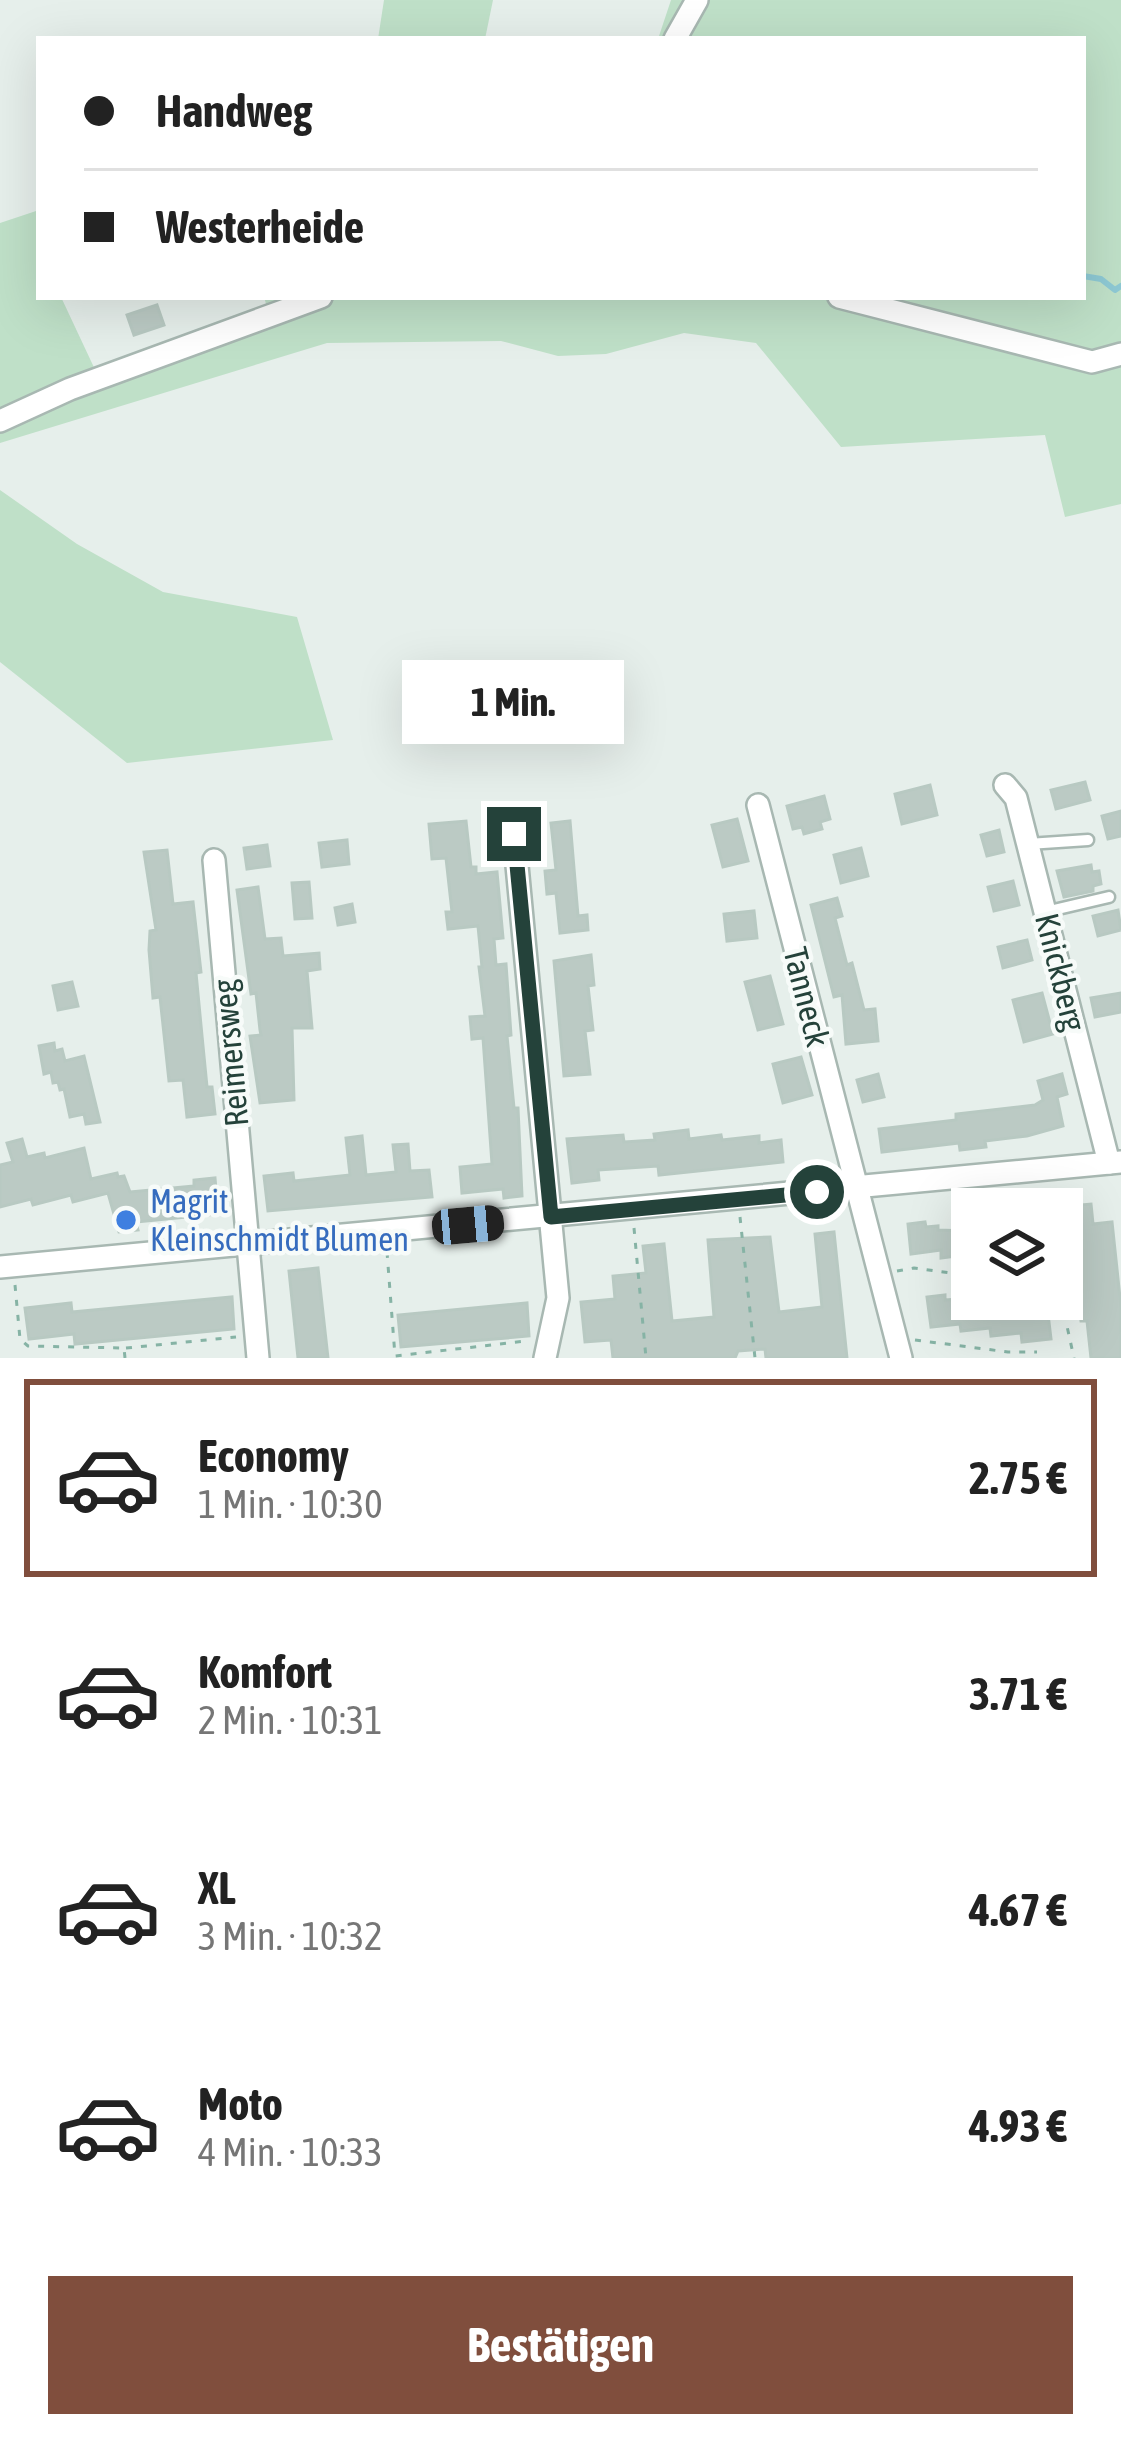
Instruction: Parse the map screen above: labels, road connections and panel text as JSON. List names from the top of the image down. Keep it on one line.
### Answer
{"streets":{"street":["Knickberg","Tanneck","Reimersweg"]},"places":["Magrit Kleinschmidt Blumen"],"page":{"banner":["Handweg","Westerheide"],"bubble":"1 Min.","list":[{"name":"Economy","note":"1 Min. · 10:30","value":"2.75 €"},{"name":"Komfort","note":"2 Min. · 10:31","value":"3.71 €"},{"name":"XL","note":"3 Min. · 10:32","value":"4.67 €"},{"name":"Moto","note":"4 Min. · 10:33","value":"4.93 €"}],"buttons":"Bestätigen"}}
